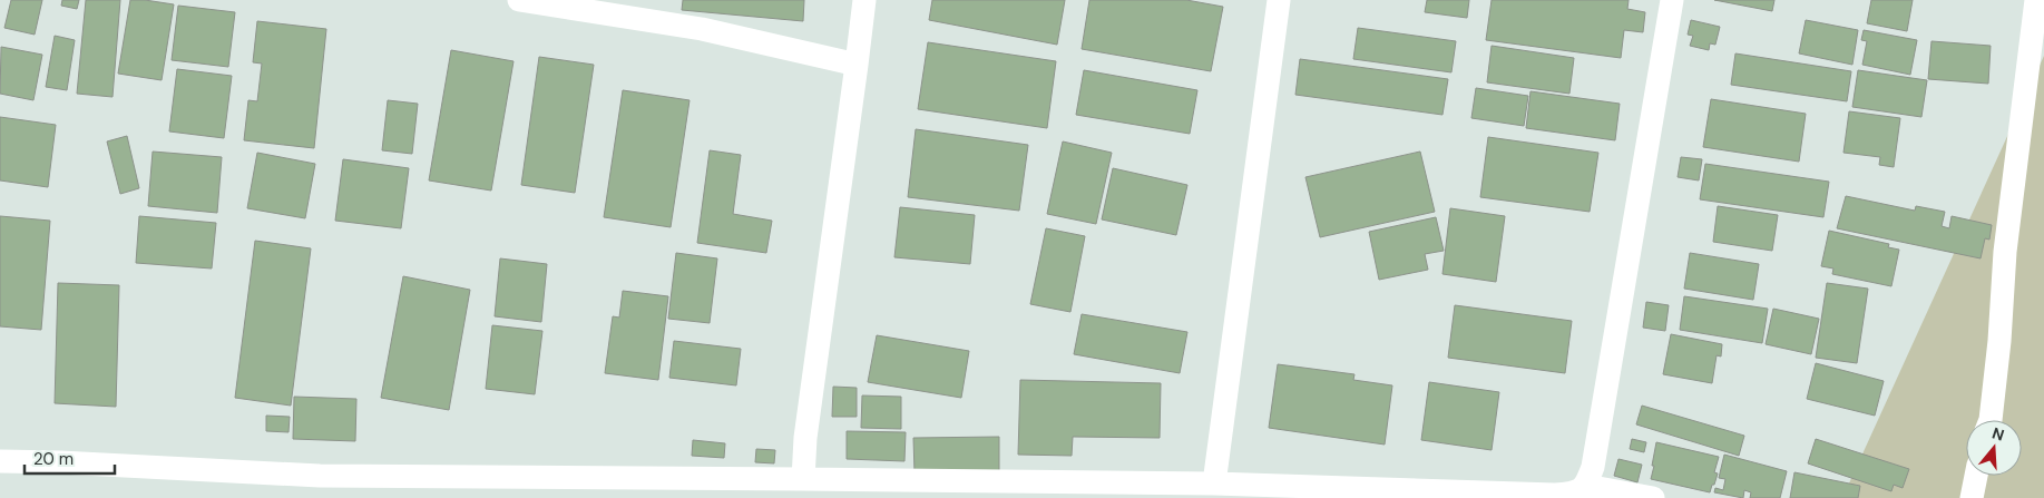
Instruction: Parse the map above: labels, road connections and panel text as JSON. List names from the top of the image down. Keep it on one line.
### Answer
{"scale_bar":"20 m","north":"top"}
